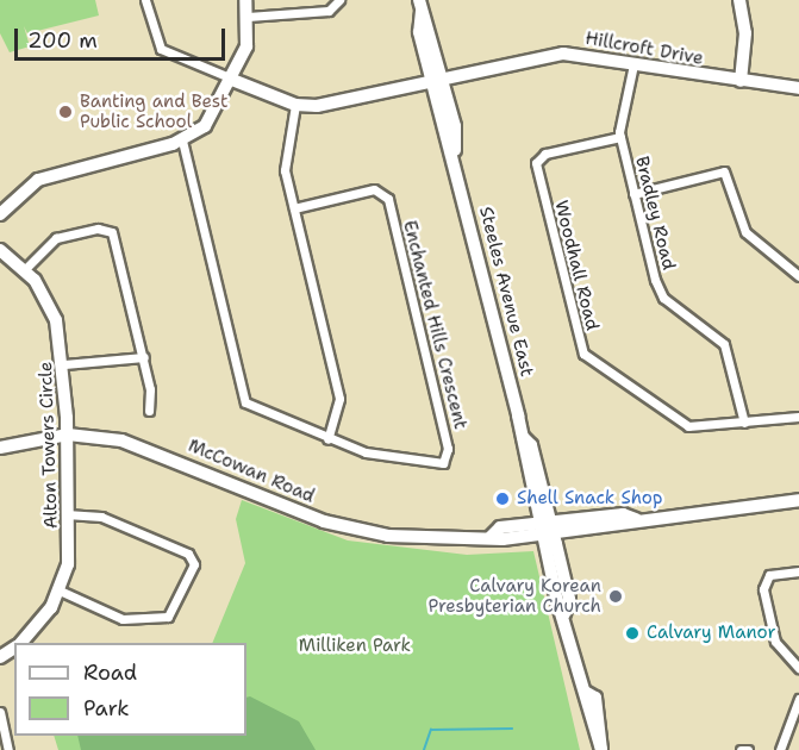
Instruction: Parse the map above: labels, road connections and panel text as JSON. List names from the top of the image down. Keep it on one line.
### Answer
{"streets":{"main road":["Hillcroft Drive","Steeles Avenue East","Alton Towers Circle","McCowan Road"],"street":["Bradley Road","Woodhall Road","Enchanted Hills Crescent"]},"crossings":[["Hillcroft Drive","Bradley Road"],["Hillcroft Drive","Steeles Avenue East"],["Bradley Road","Woodhall Road"],["Steeles Avenue East","McCowan Road"],["Alton Towers Circle","McCowan Road"]],"parks":["Milliken Park"],"places":["Banting and Best Public School","Shell Snack Shop","Calvary Korean Presbyterian Church","Calvary Manor"],"legend":["Road","Park"],"scale_bar":"200 m"}
